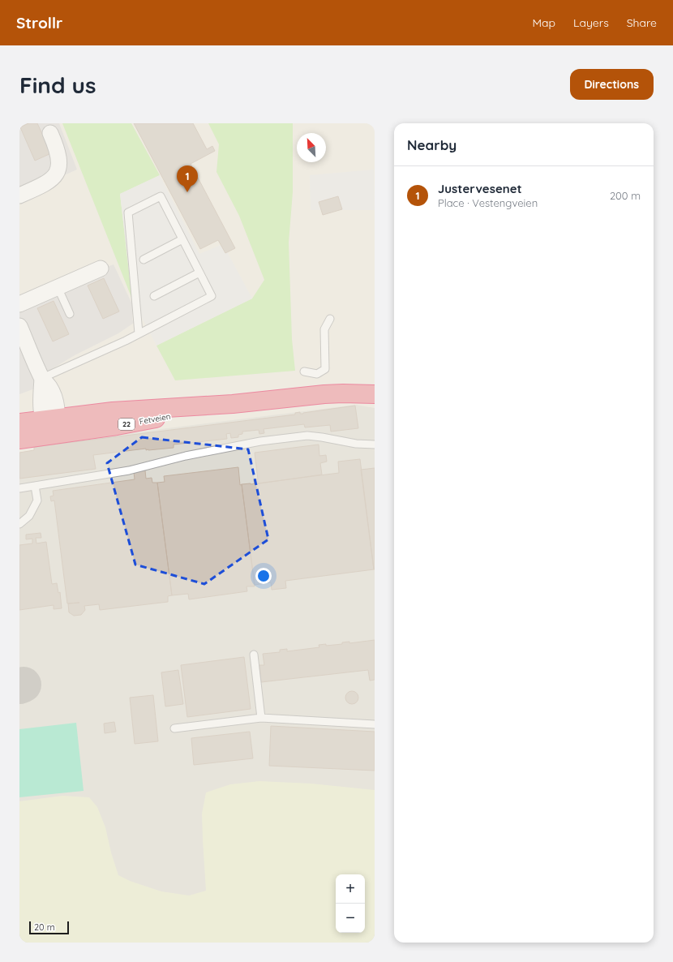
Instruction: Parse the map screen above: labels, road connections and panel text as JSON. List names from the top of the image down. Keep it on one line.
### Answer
{"streets":{"highway":["Fetveien","22"]},"scale_bar":"20 m","north":"top left","page":{"header":"Strollr","nav":["Map","Layers","Share"],"buttons":"Directions","title":"Find us","heading":"Nearby","pins":"1","list":[{"mark":"1","name":"Justervesenet","note":"Place · Vestengveien","value":"200 m"}],"map_buttons":["+","−"],"scale":"20 m"}}
